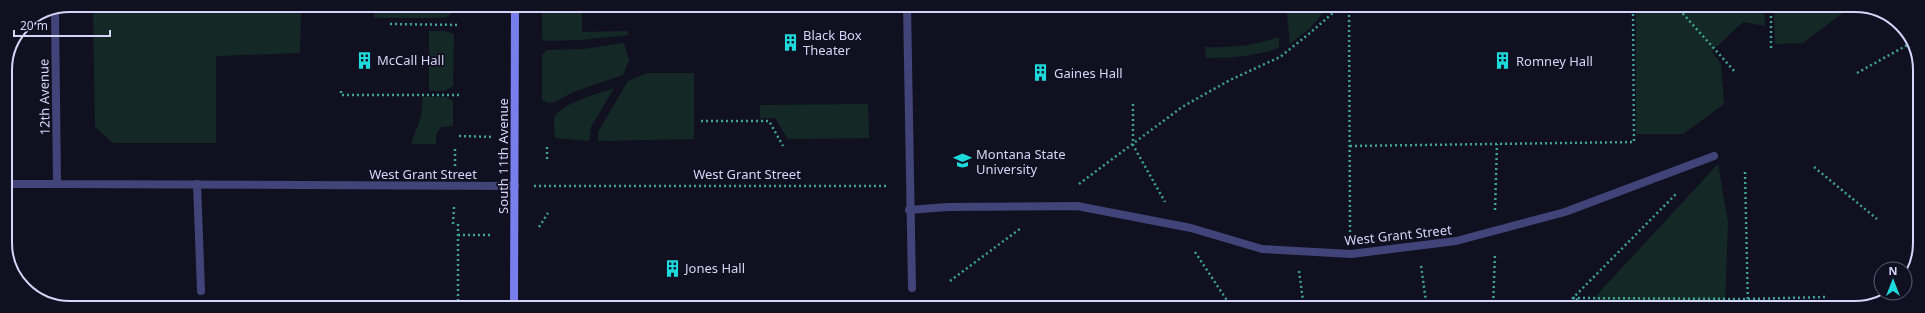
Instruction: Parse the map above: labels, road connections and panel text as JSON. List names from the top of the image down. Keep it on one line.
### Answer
{"streets":{"street":["12th Avenue","South 11th Avenue","West Grant Street"]},"crossings":[["12th Avenue","West Grant Street"],["South 11th Avenue","West Grant Street"]],"places":{"building":["Black Box Theater","McCall Hall","Romney Hall","Gaines Hall","Jones Hall"],"school or university":["Montana State University"]},"scale_bar":"20 m","north":"top"}
